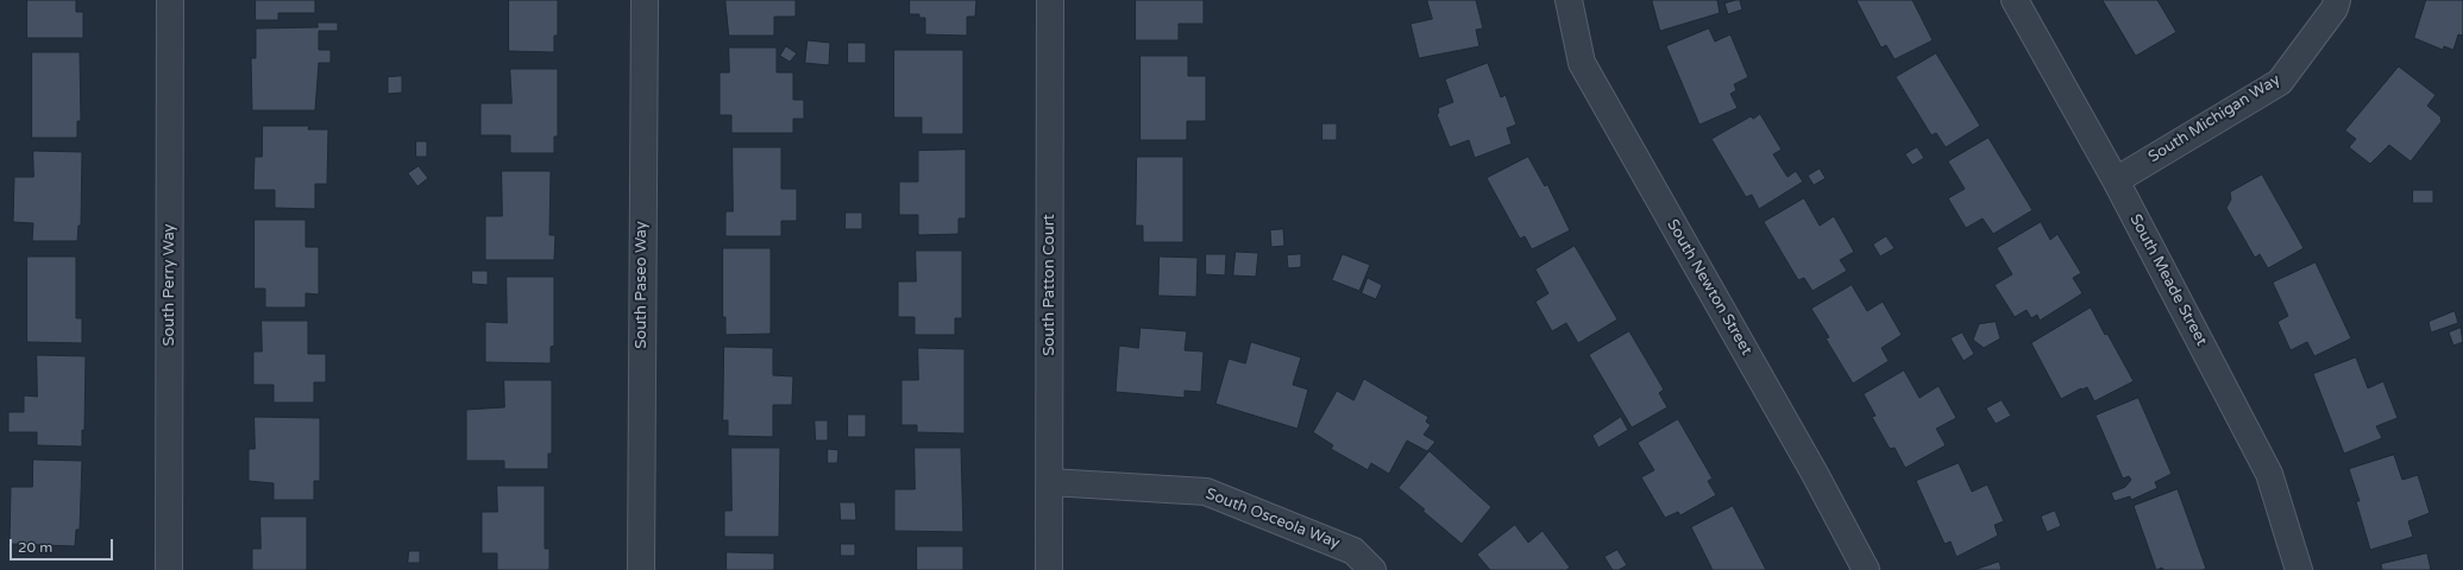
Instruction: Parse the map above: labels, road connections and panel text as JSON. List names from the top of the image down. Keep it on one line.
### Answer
{"streets":{"street":["South Michigan Way","South Meade Street","South Perry Way","South Paseo Way","South Patton Court","South Newton Street","South Osceola Way"]},"crossings":[["South Michigan Way","South Meade Street"],["South Patton Court","South Osceola Way"]],"scale_bar":"20 m"}
